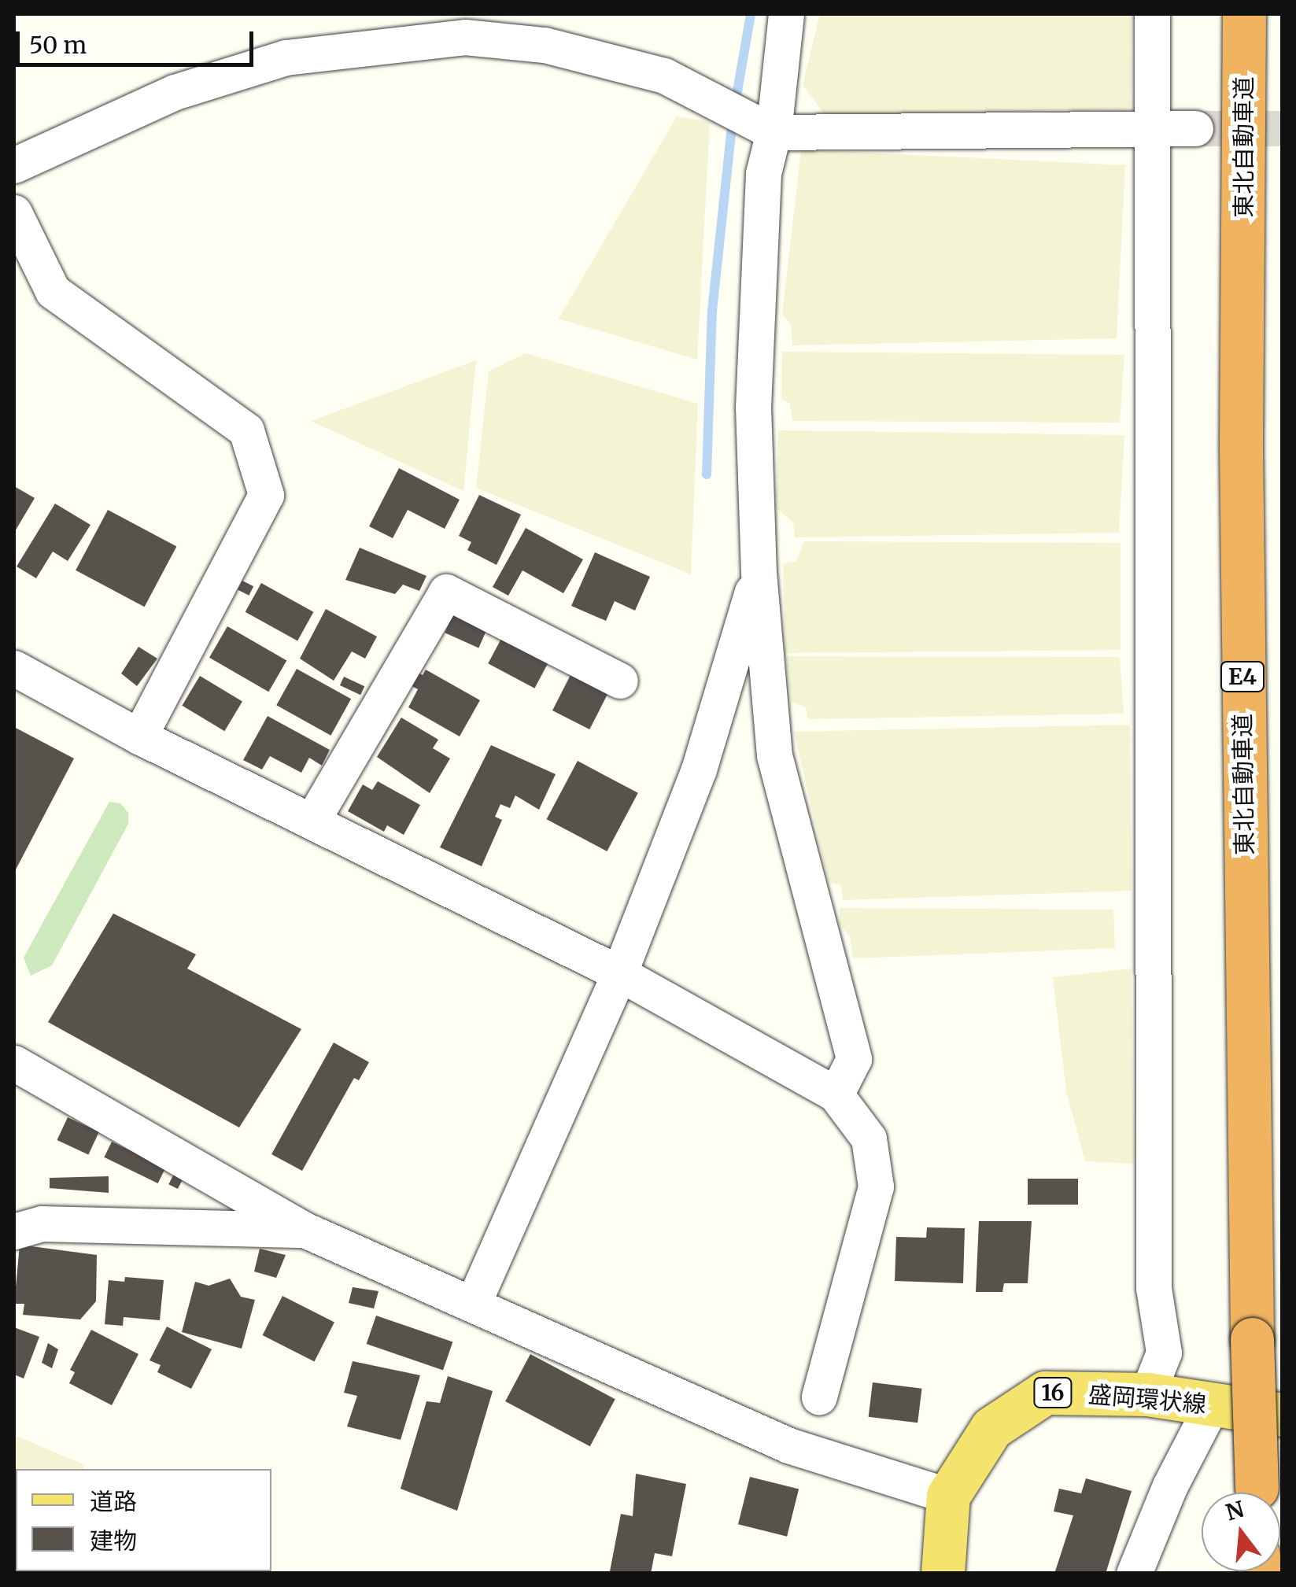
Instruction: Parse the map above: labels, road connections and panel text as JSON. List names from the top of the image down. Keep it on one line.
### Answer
{"streets":{"highway":["東北自動車道","E4"],"main road":["16","盛岡環状線"]},"legend":["道路","建物"],"scale_bar":"50 m","north":"top"}
